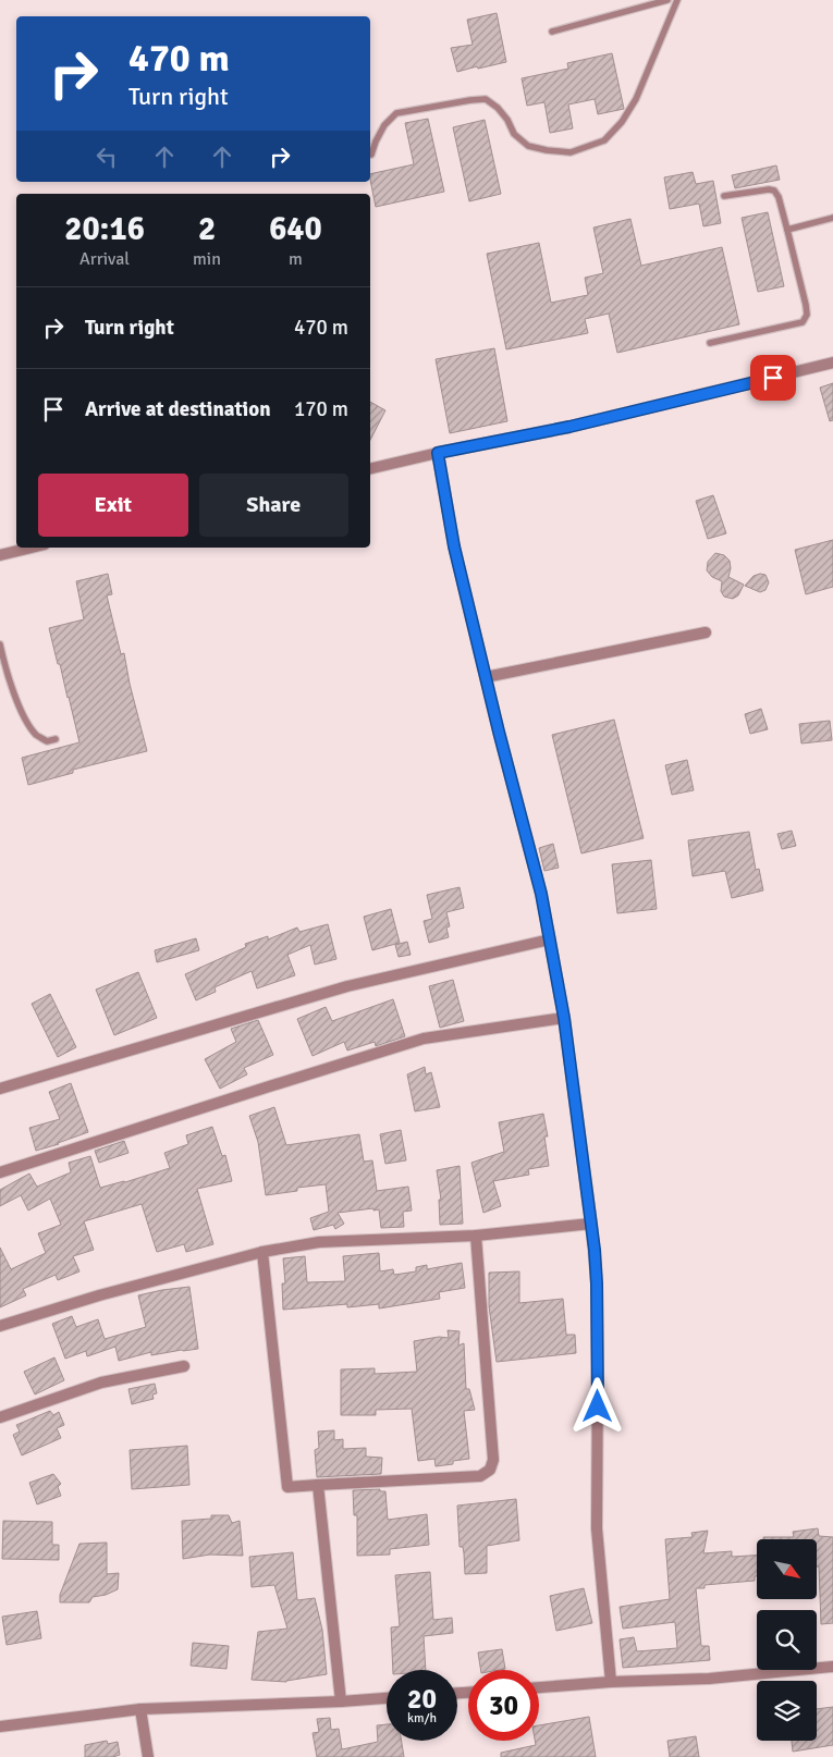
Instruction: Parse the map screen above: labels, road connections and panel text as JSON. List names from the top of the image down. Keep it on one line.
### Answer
{"north":"bottom right","page":{"turn":["470 m","Turn right"],"eta":["20:16","Arrival","2","min","640","m"],"list":[{"name":"Turn right","value":"470 m"},{"name":"Arrive at destination","value":"170 m"}],"buttons":["Exit","Share"],"speed":"20 km/h","limit":"30"}}
